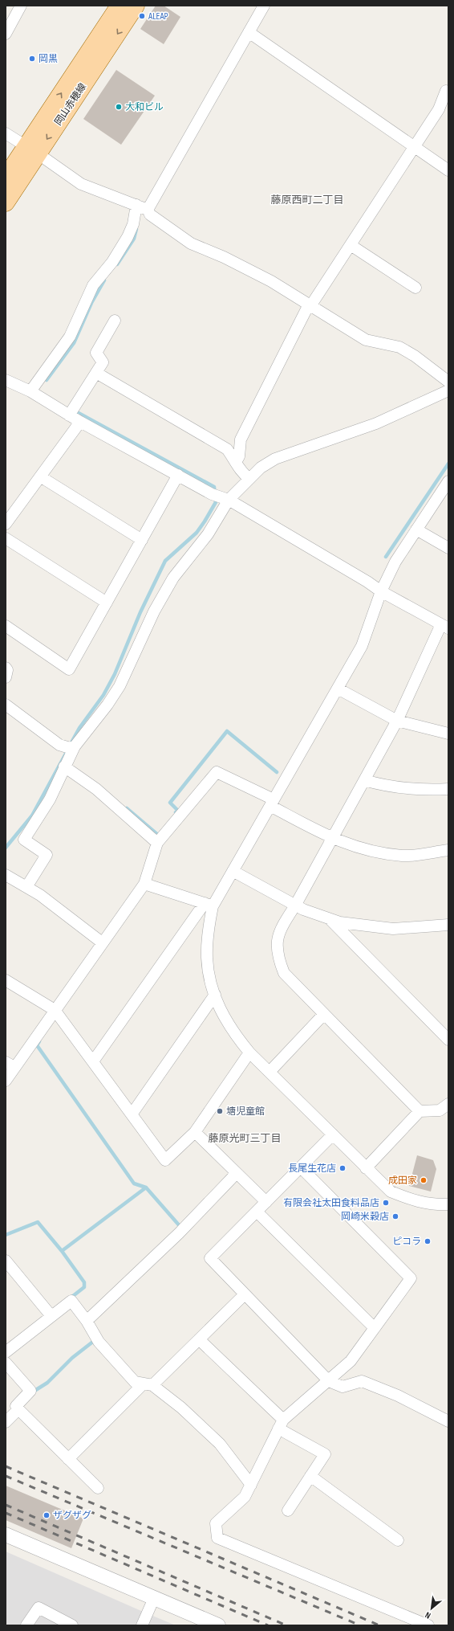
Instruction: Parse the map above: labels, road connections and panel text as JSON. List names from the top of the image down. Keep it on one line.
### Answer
{"streets":{"main road":["岡山赤穂線"]},"districts":["藤原西町二丁目","藤原光町三丁目"],"places":["ALEAP","岡黒","大和ビル","塘児童館","長尾生花店","成田家","有限会社太田食料品店","岡崎米穀店","ピコラ","ザグザグ"],"north":"bottom left"}
